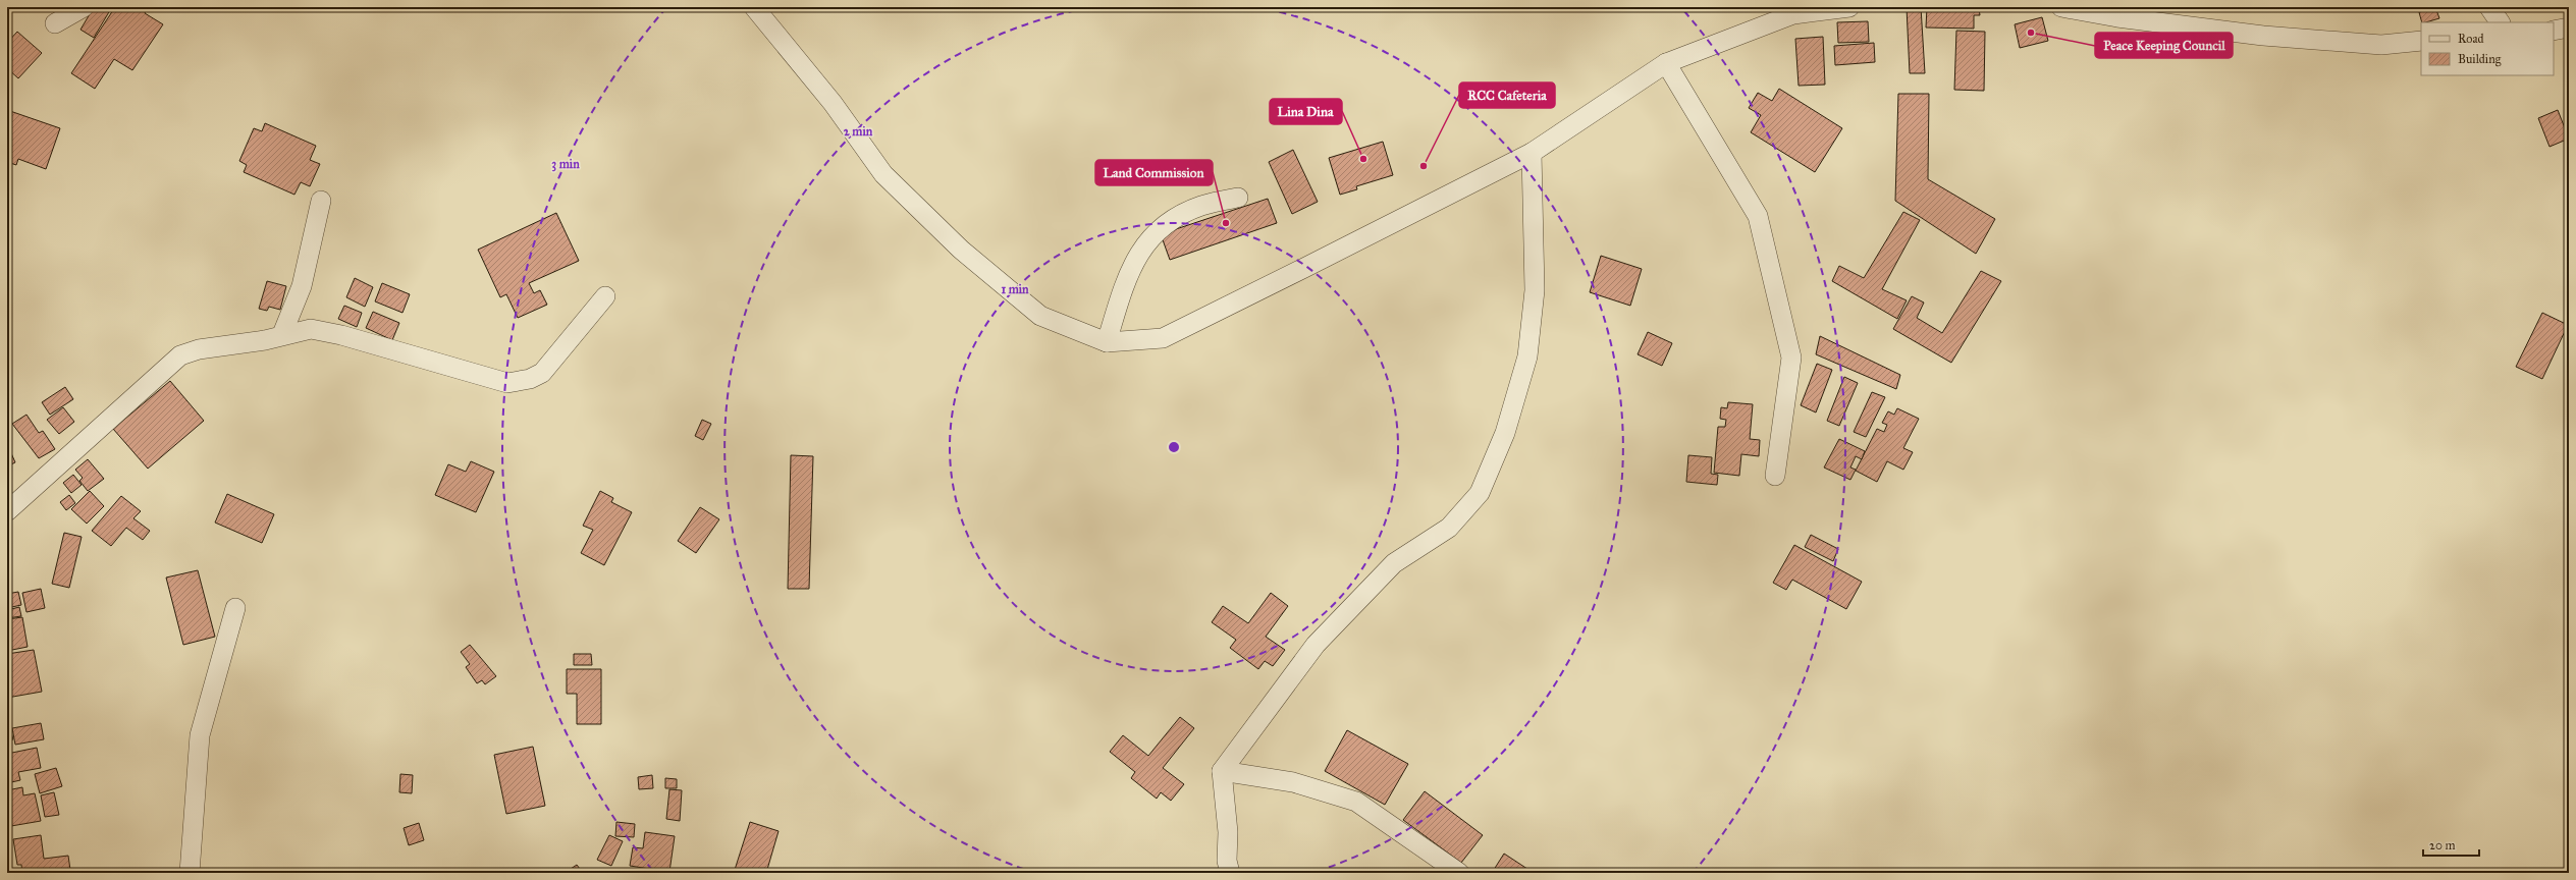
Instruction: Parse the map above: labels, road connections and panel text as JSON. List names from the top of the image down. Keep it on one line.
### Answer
{"places":["Peace Keeping Council","Lina Dina","RCC Cafeteria","Land Commission"],"legend":["Road","Building"],"scale_bar":"20 m","rings":["2 min","3 min","1 min"]}
